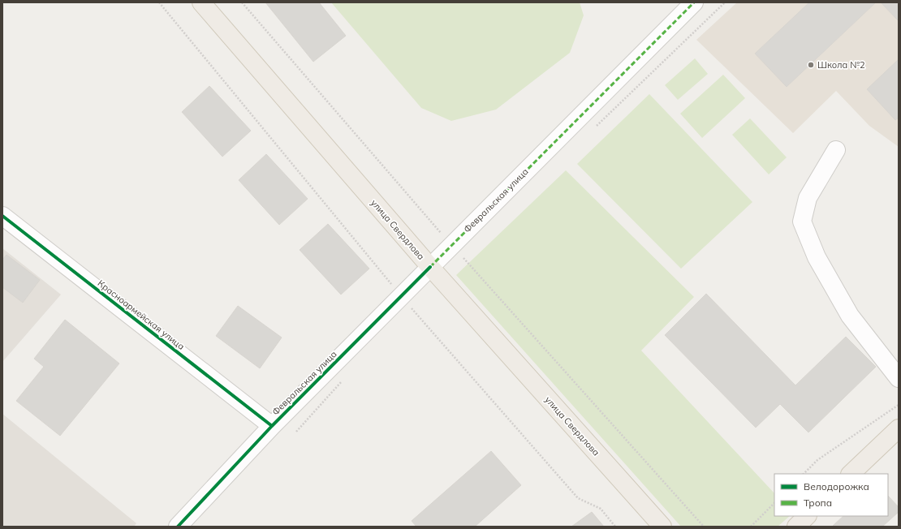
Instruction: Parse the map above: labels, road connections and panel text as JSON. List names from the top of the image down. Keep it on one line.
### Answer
{"streets":{"main road":["улица Свердлова"],"street":["Февральская улица","Красноармейская улица"]},"crossings":[["Февральская улица","улица Свердлова"],["Февральская улица","Красноармейская улица"]],"places":["Школа №2"],"legend":["Велодорожка","Тропа"]}
